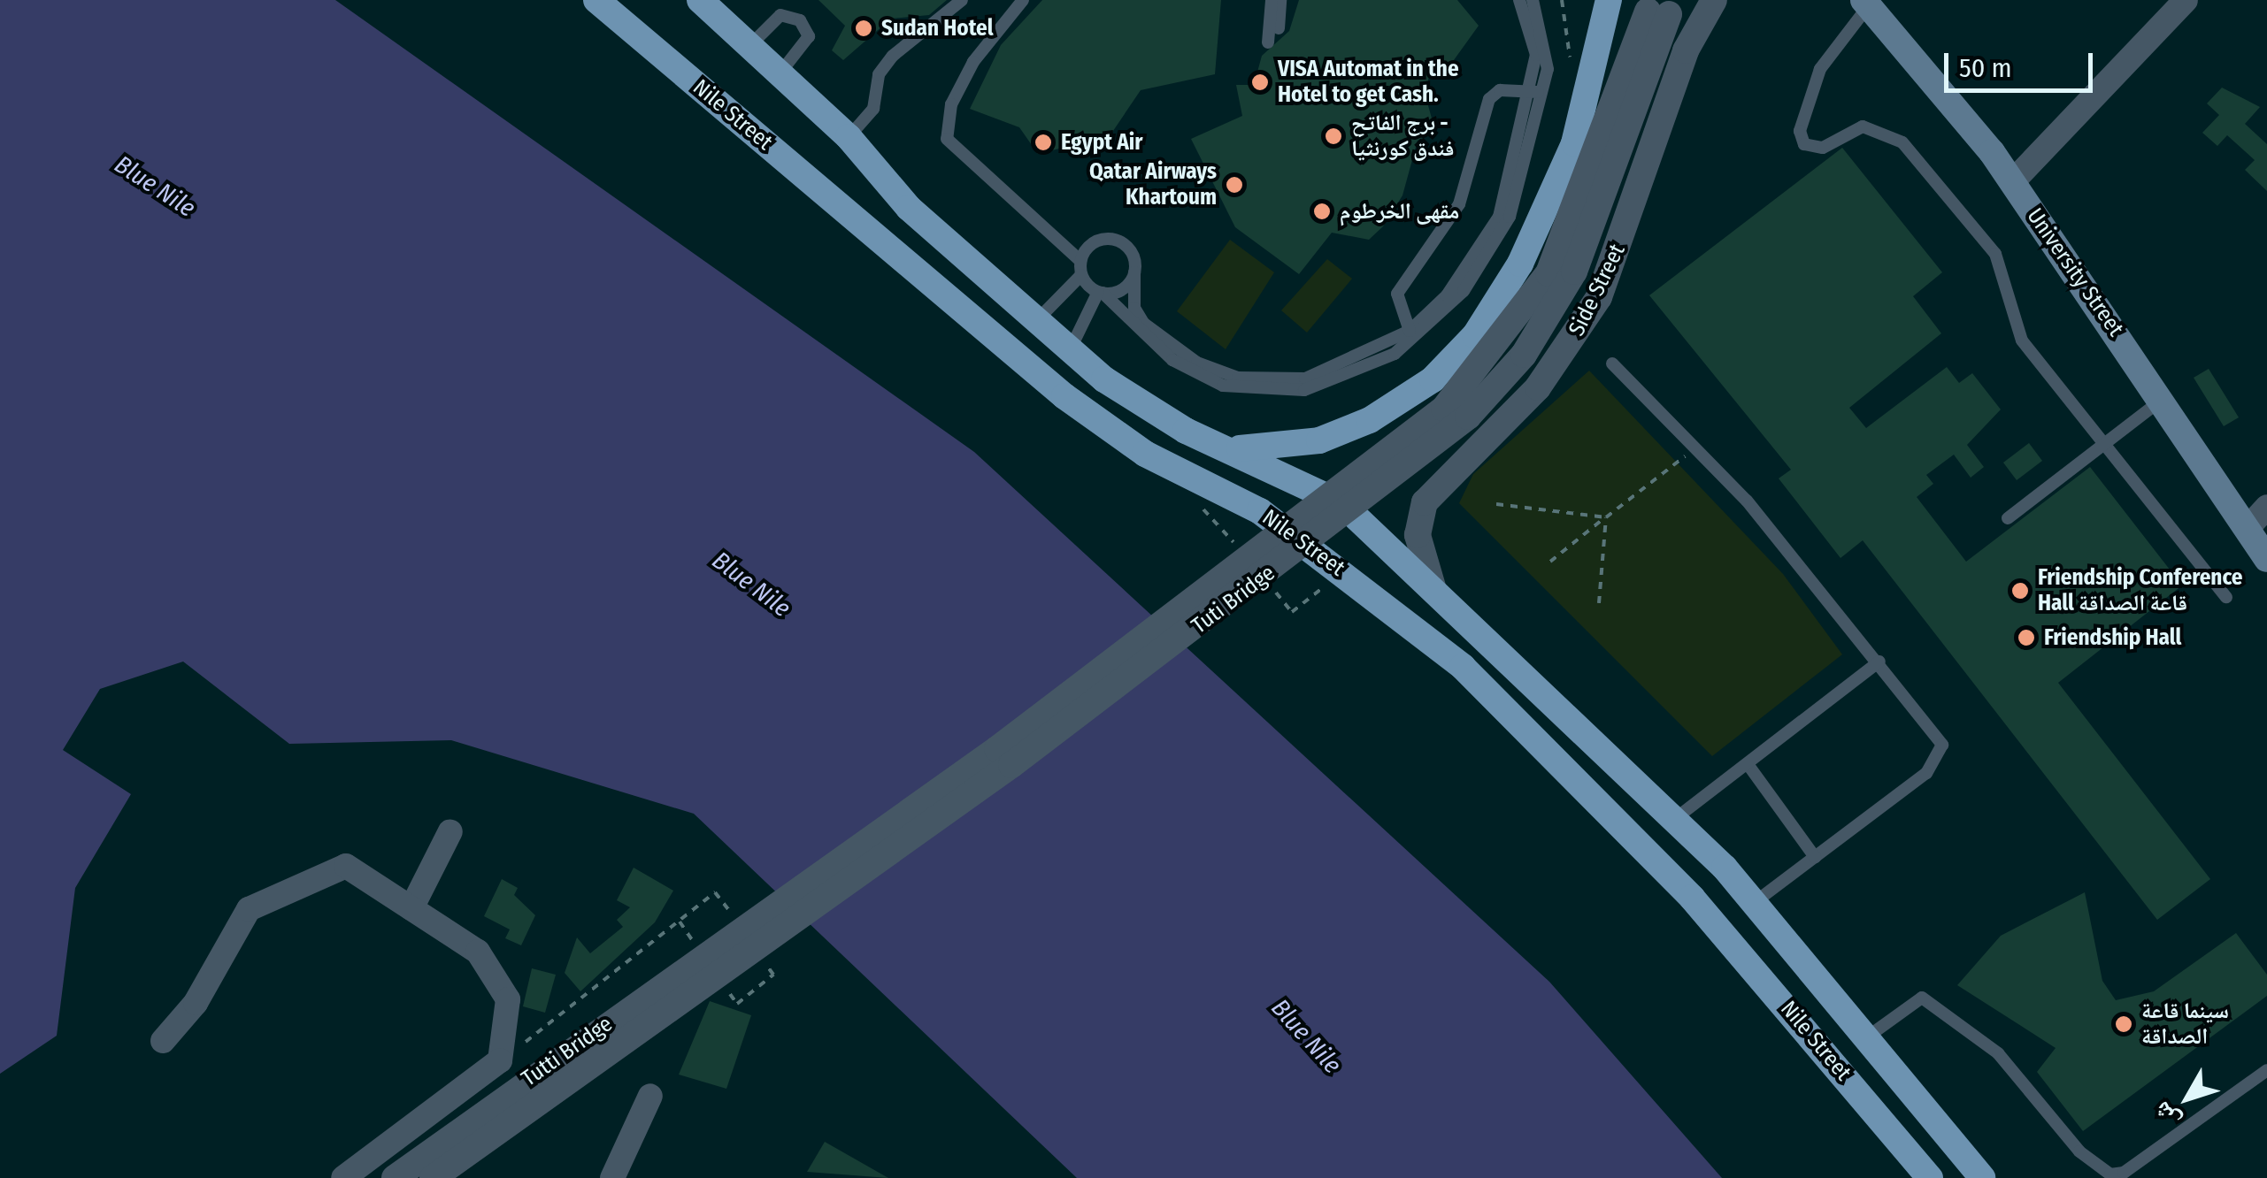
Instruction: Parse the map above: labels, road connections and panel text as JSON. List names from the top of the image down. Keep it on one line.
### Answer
{"streets":{"main road":["Nile Street","University Street"],"street":["Side Street","Tuti Bridge"]},"crossings":[["Nile Street","Side Street"]],"water":["Blue Nile"],"places":["Sudan Hotel","VISA Automat in the Hotel to get Cash.","برج الفاتح - فندق كورنثيا","Egypt Air","Qatar Airways Khartoum","مقهى الخرطوم","Friendship Conference Hall قاعة الصداقة","Friendship Hall","سينما قاعة الصداقة"],"scale_bar":"50 m","north":"bottom left"}
